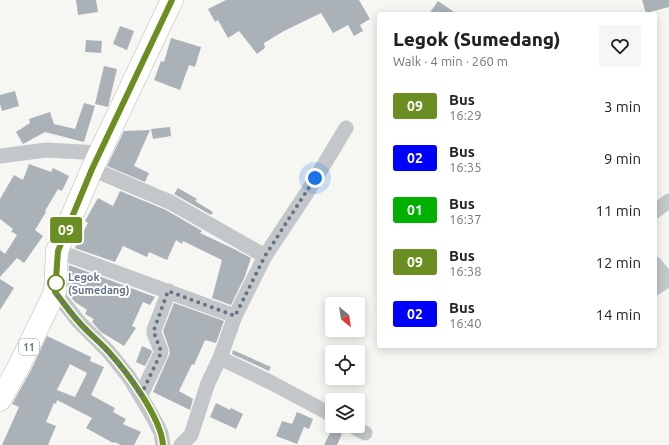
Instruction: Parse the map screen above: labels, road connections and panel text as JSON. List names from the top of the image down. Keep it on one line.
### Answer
{"streets":{"highway":["11"]},"places":["Legok (Sumedang)"],"lines":["bus line 09"],"north":"bottom right","page":{"on_map":"09","heading":["Legok (Sumedang)","Walk · 4 min · 260 m"],"list":[{"mark":"09","name":"Bus","note":"16:29","value":"3 min"},{"mark":"02","name":"Bus","note":"16:35","value":"9 min"},{"mark":"01","name":"Bus","note":"16:37","value":"11 min"},{"mark":"09","name":"Bus","note":"16:38","value":"12 min"},{"mark":"02","name":"Bus","note":"16:40","value":"14 min"}]}}
